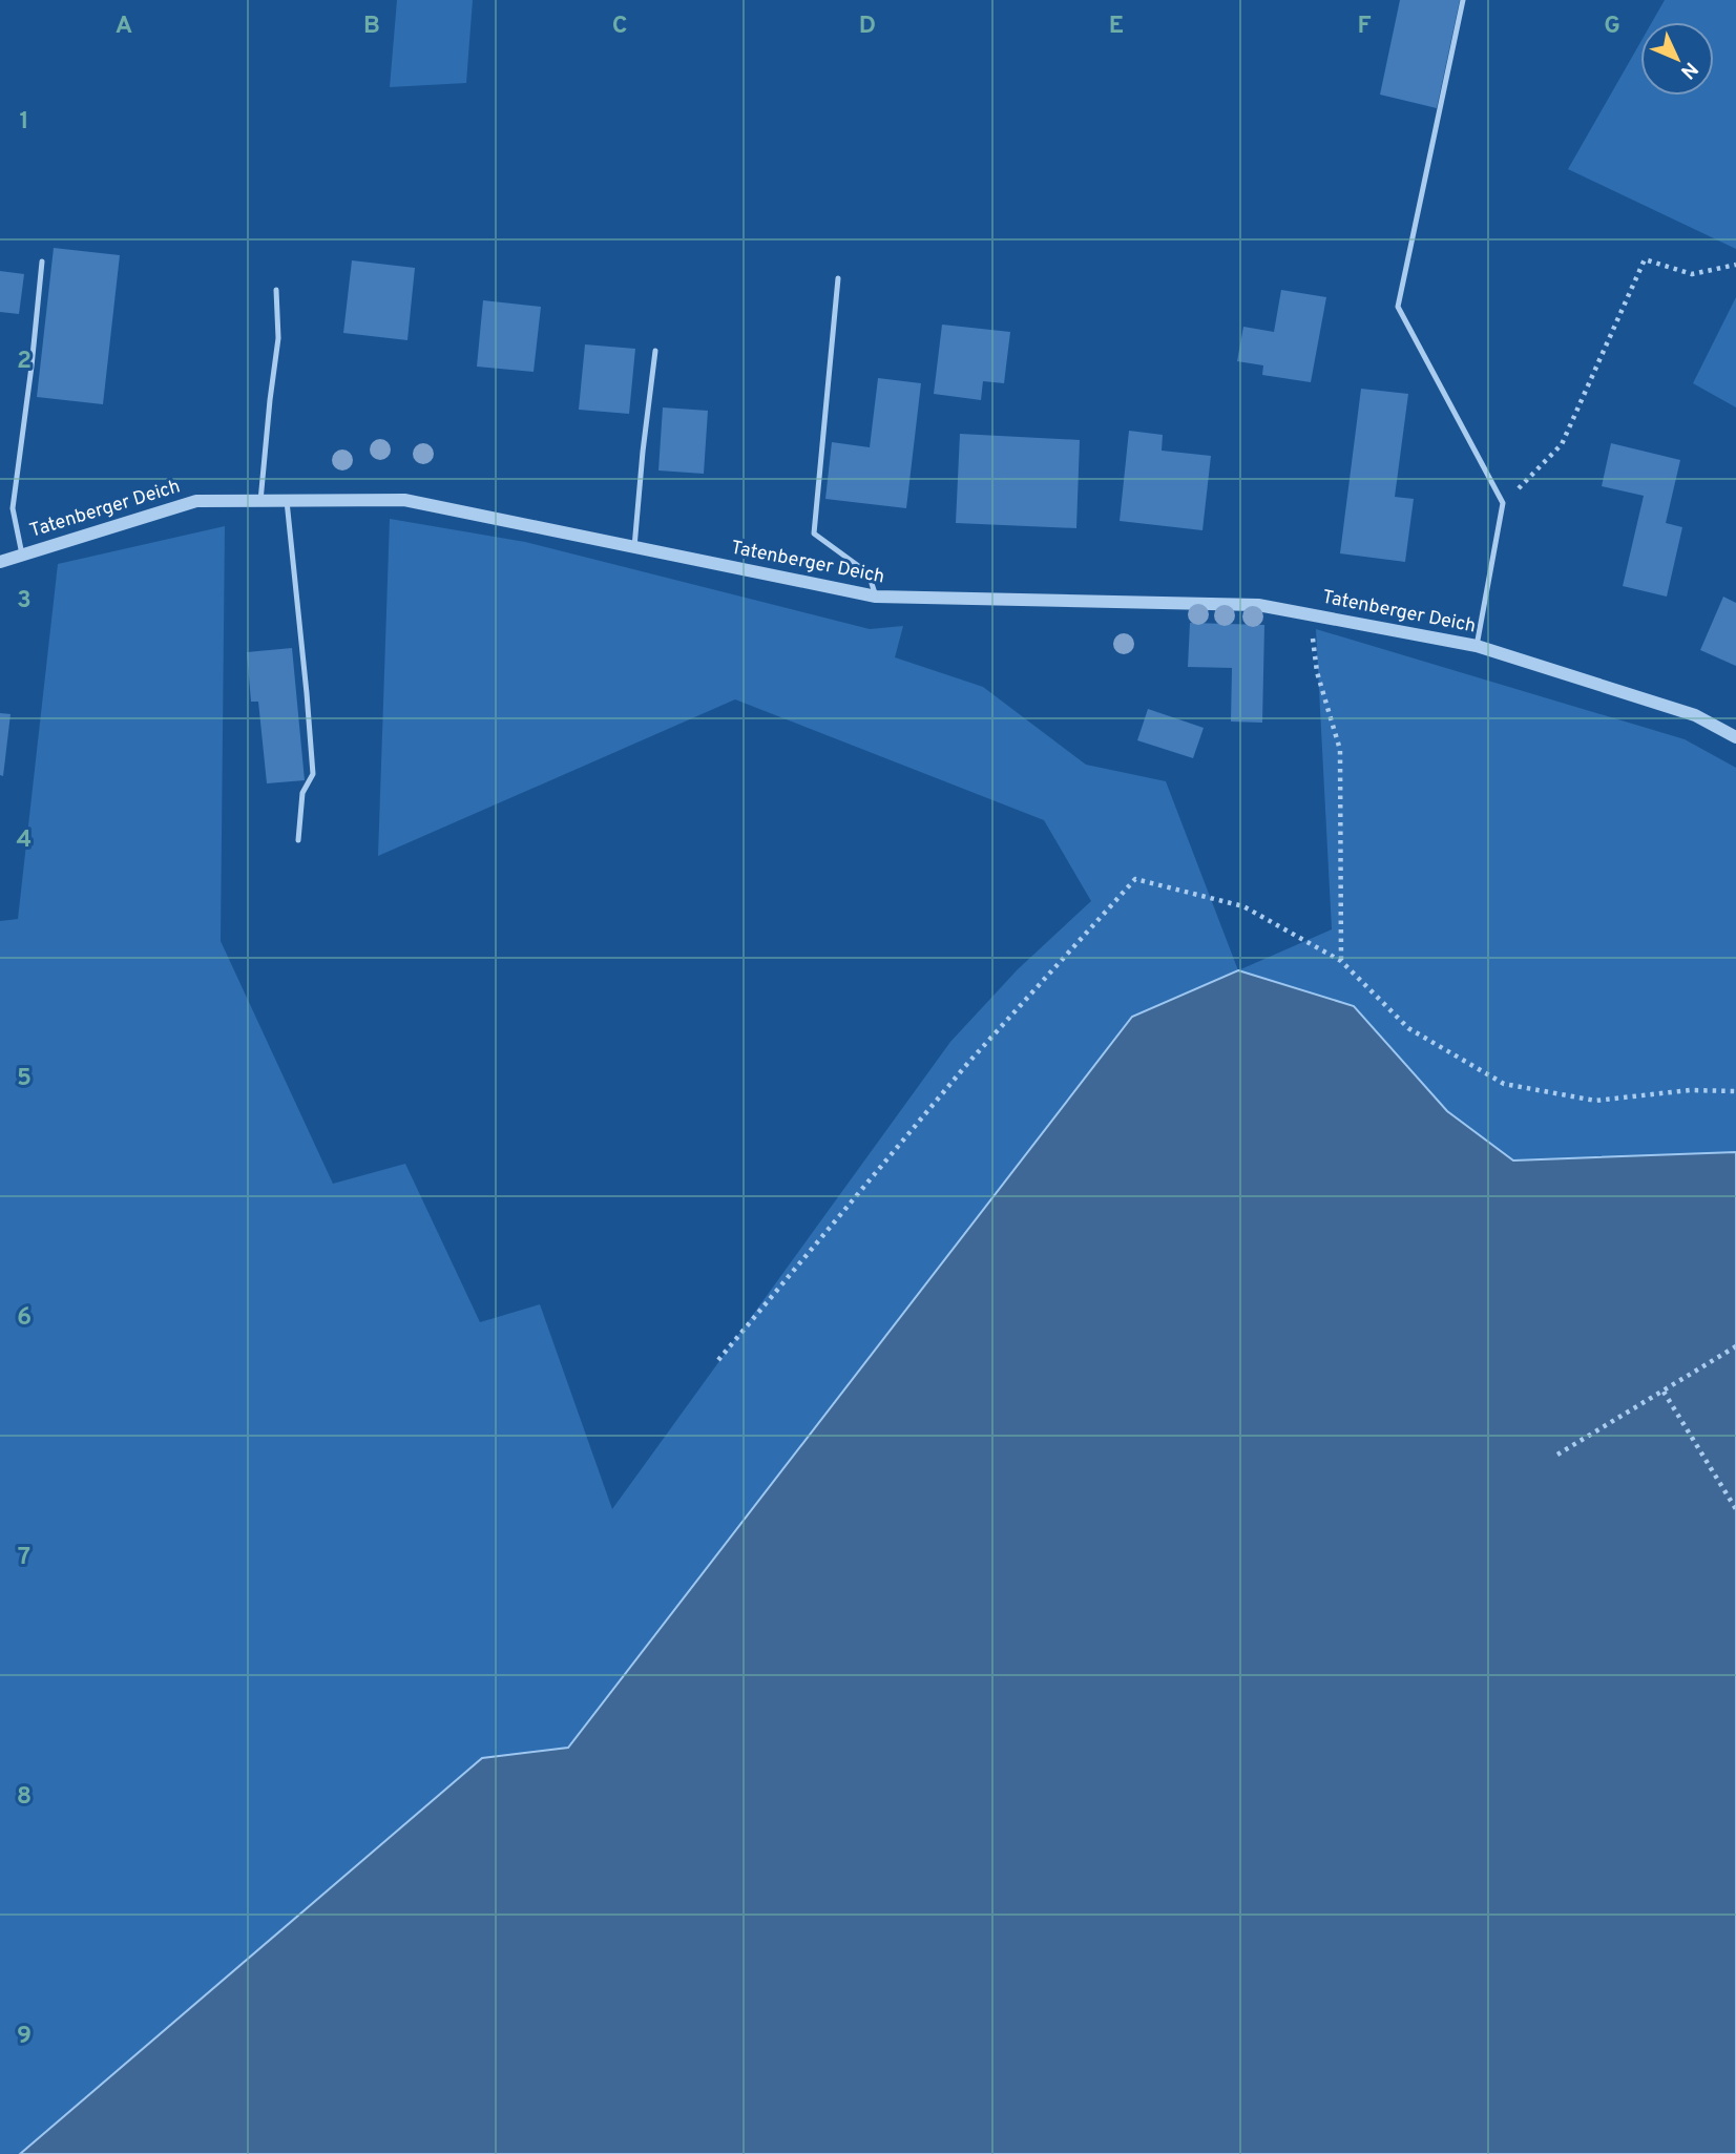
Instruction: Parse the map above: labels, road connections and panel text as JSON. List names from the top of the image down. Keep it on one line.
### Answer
{"streets":{"street":["Tatenberger Deich"]},"north":"bottom right","grid":{"columns":["A","B","C","D","E","F","G"],"rows":["1","2","3","4","5","6","7","8","9"]}}
